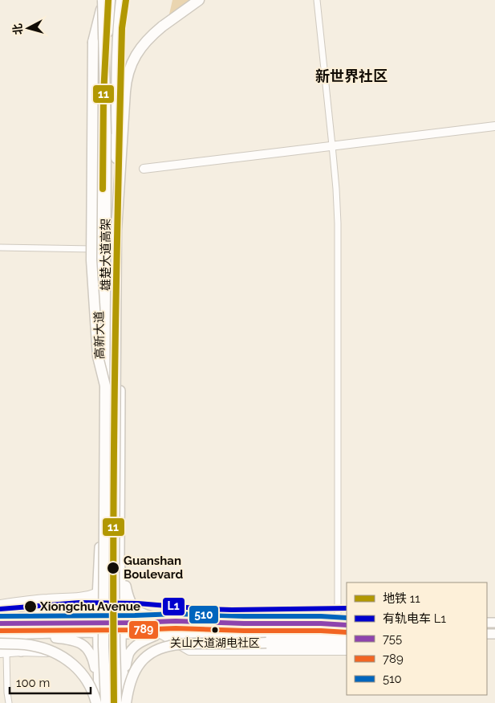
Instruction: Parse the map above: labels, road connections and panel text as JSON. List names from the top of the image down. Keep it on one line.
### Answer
{"streets":{"highway":["雄楚大道高架"],"main road":["高新大道"]},"crossings":[["雄楚大道高架","高新大道"]],"districts":["新世界社区"],"places":["Guanshan Boulevard","Xiongchu Avenue","关山大道湖电社区"],"lines":["metro line 11","tram line L1","transit line 510","transit line 755","transit line 789"],"legend":["地铁 11","有轨电车 L1","755","789","510"],"scale_bar":"100 m","north":"left"}
